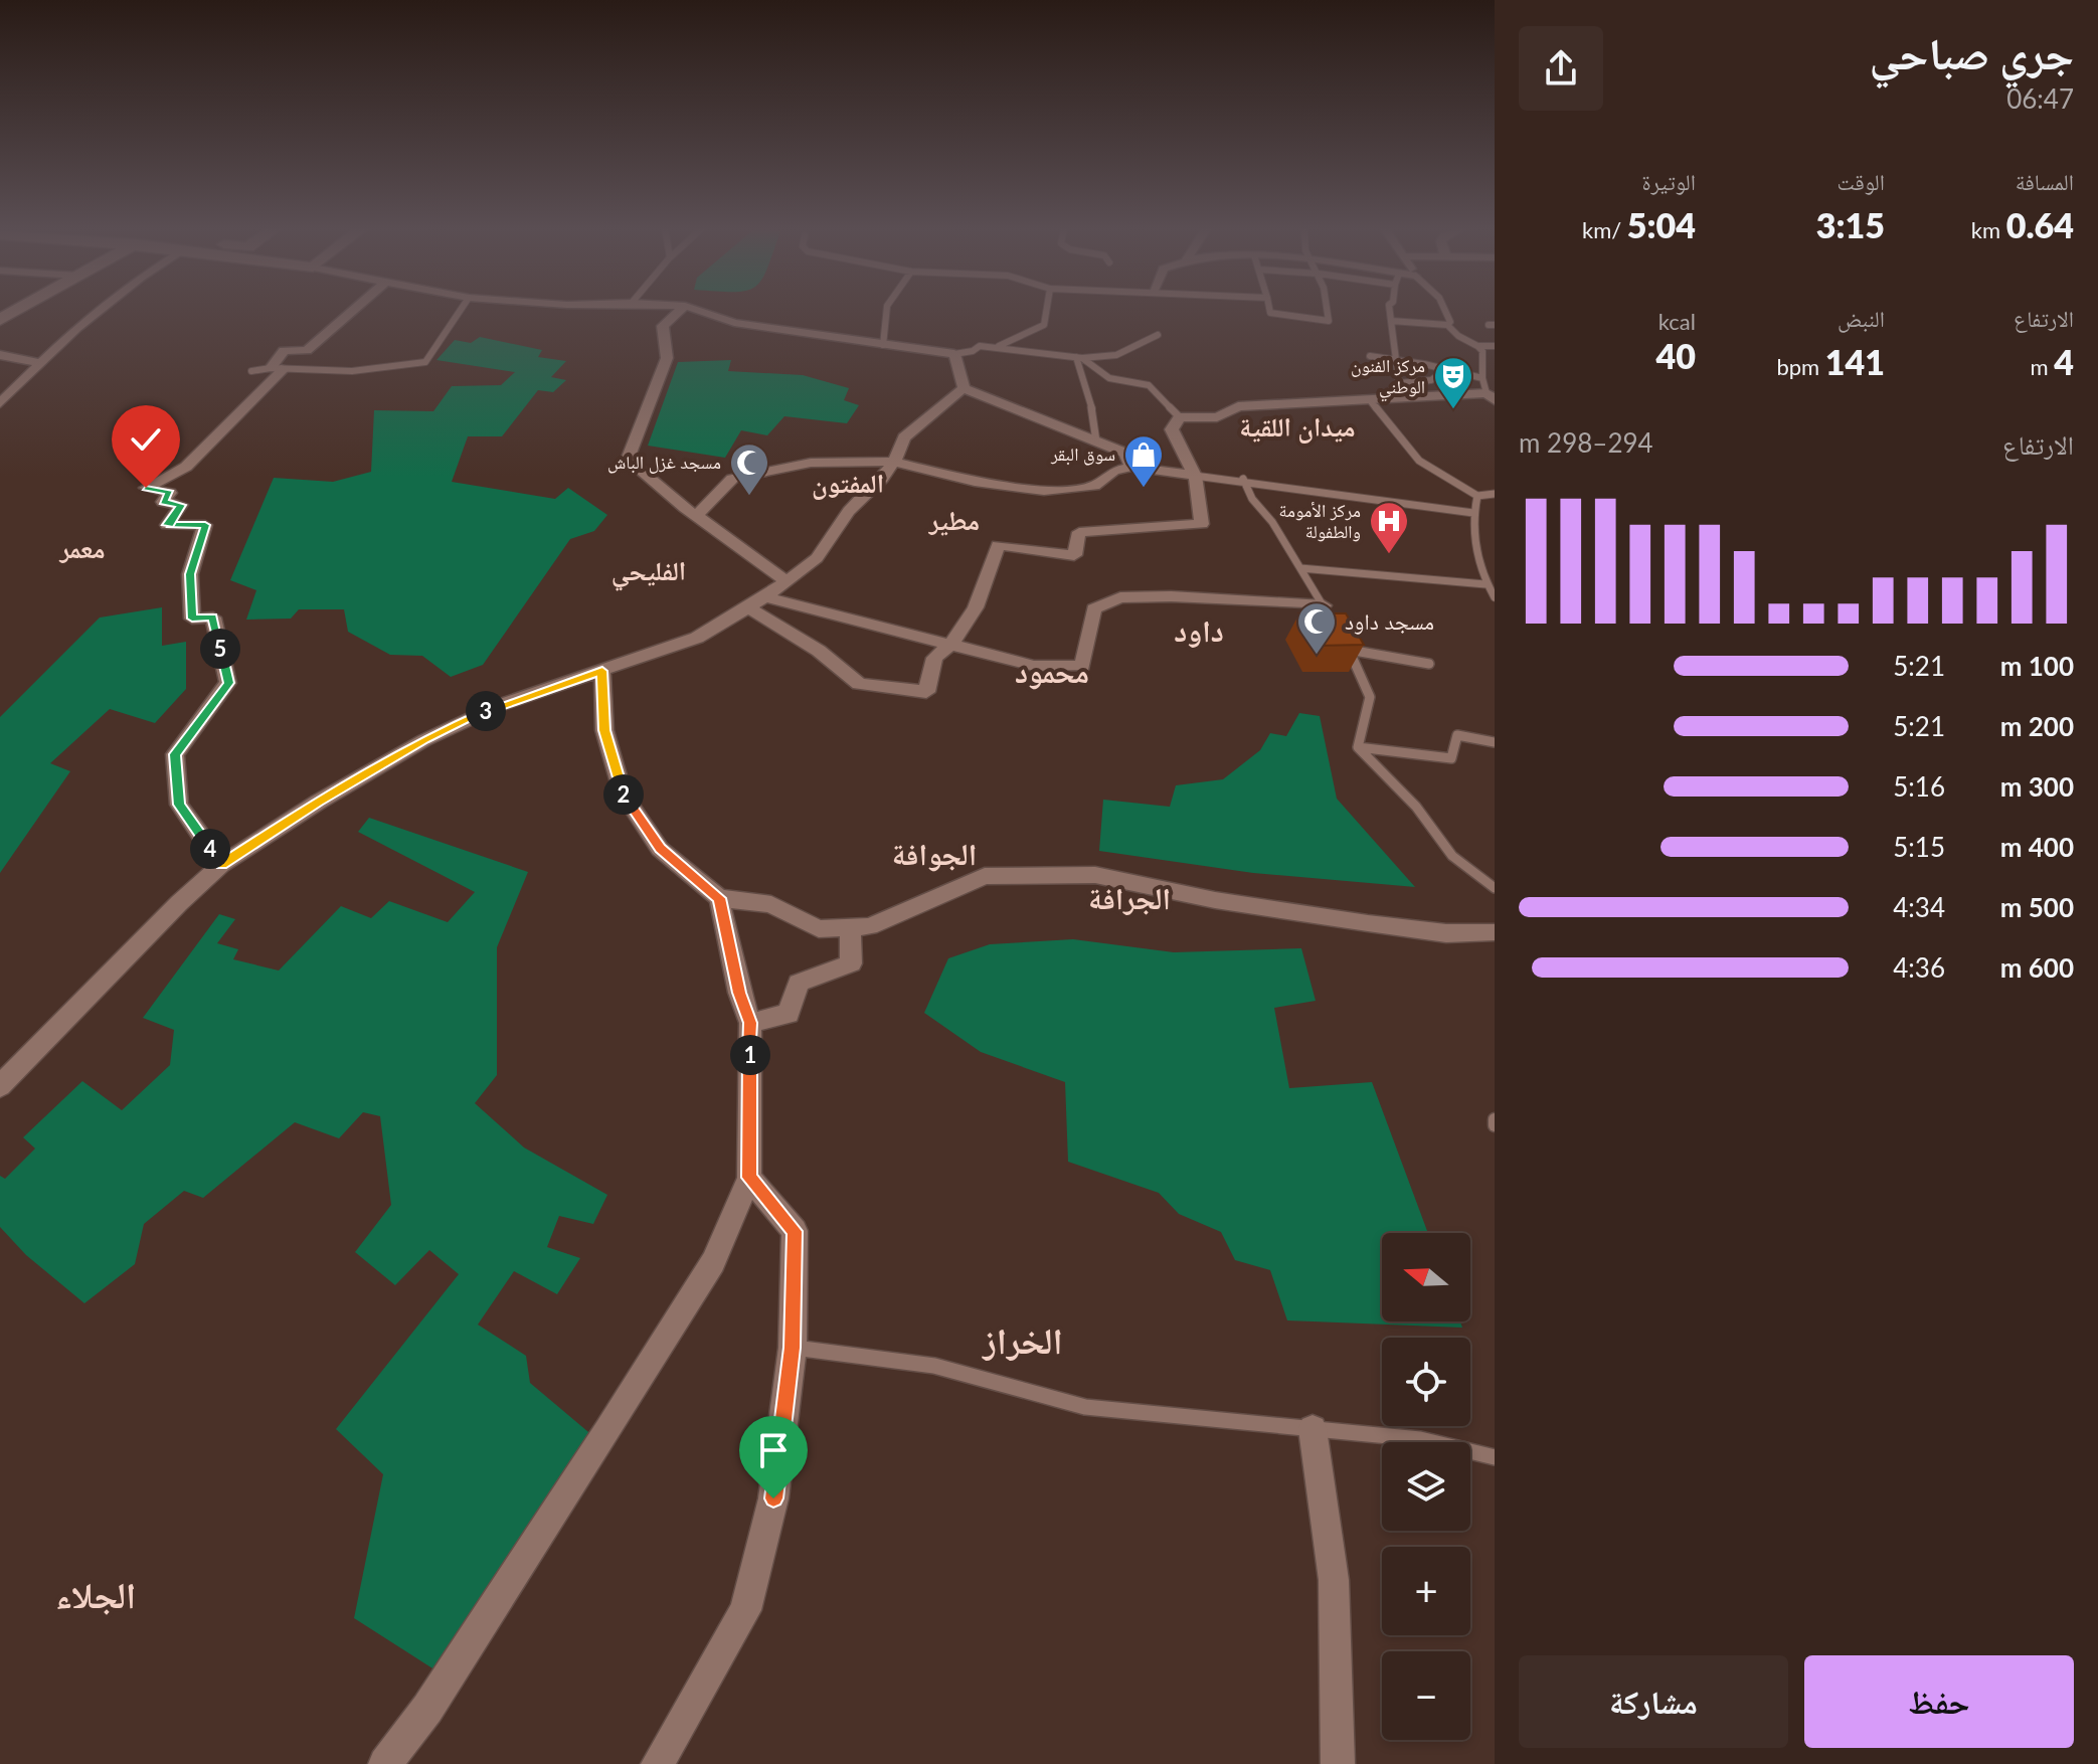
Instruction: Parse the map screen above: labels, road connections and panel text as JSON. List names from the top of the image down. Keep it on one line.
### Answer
{"districts":["ميدان اللقية","المفتون","مطير","معمر","الفليحي","داود","محمود","الجوافة","الجرافة","الخراز","الجلاء"],"places":{"theatre":["مركز الفنون الوطني"],"shop":["سوق البقر"],"mosque":["مسجد غزل الباش","مسجد داود"],"hospital":["مركز الأمومة والطفولة"]},"north":"left","page":{"heading":["جري صباحي","06:47"],"stats":[["المسافة","0.64 km"],["الوقت","3:15"],["الوتيرة","5:04 /km"],["الارتفاع","4 m"],["النبض","141 bpm"],["kcal","40"]],"chart":["الارتفاع","294–298 m"],"pins":["5","3","2","4","1"],"list":[{"name":"100 m","note":"5:21"},{"name":"200 m","note":"5:21"},{"name":"300 m","note":"5:16"},{"name":"400 m","note":"5:15"},{"name":"500 m","note":"4:34"},{"name":"600 m","note":"4:36"}],"map_buttons":["+","−"],"buttons":["حفظ","مشاركة"]}}
